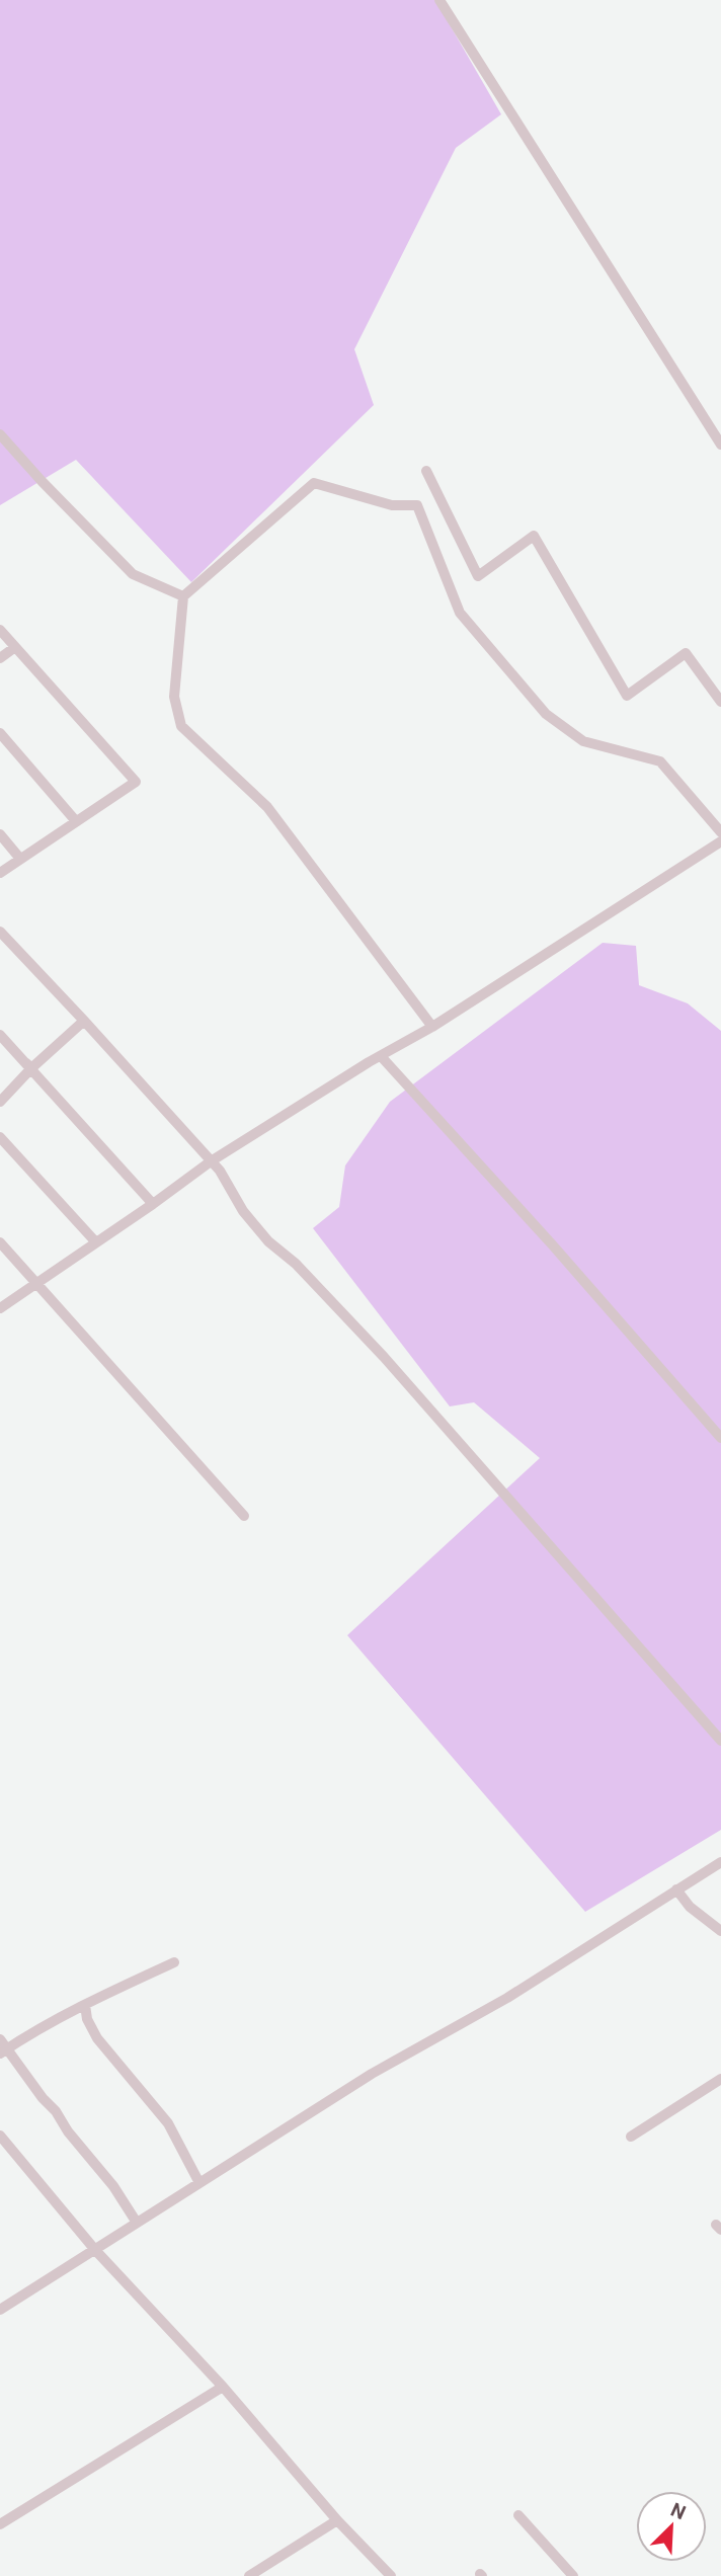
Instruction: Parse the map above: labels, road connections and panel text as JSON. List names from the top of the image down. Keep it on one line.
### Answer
{"north":"top right"}
